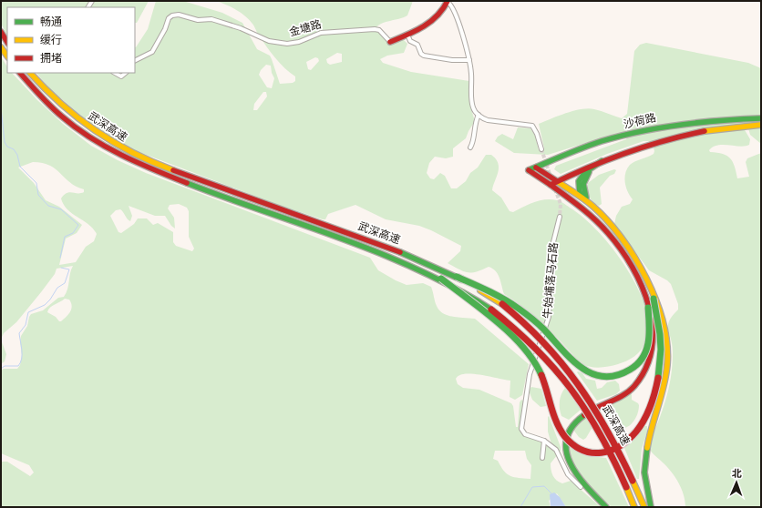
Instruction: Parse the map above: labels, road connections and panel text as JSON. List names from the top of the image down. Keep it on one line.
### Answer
{"streets":{"main road":["金塘路","沙荷路","武深高速"],"street":["牛始埔落马石路"]},"legend":["畅通","缓行","拥堵"],"north":"top"}
